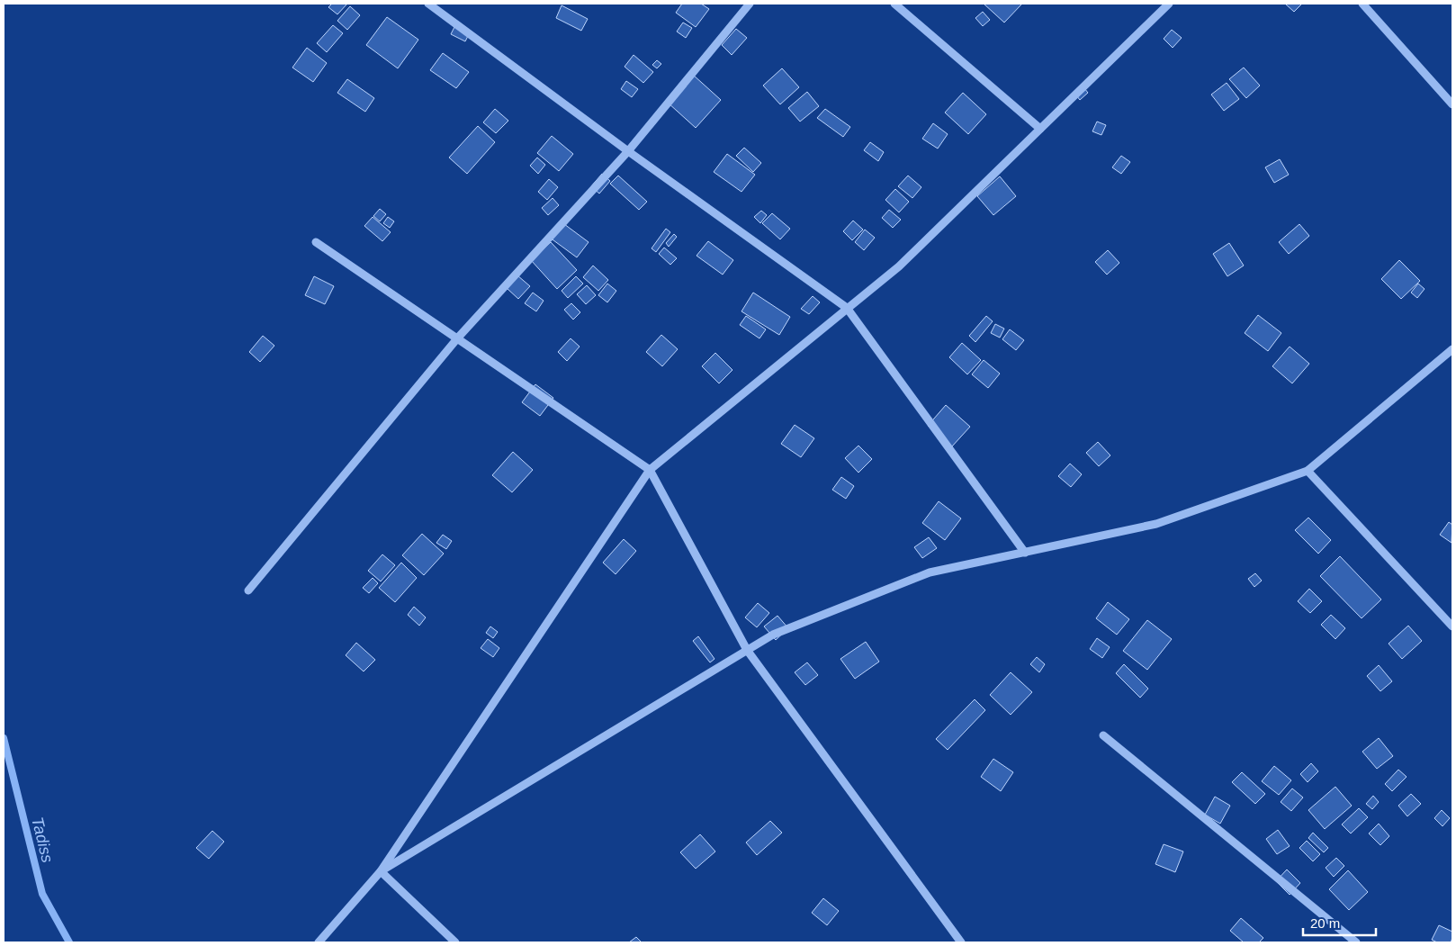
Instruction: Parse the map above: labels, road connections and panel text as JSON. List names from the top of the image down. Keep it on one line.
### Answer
{"water":["Tadiss"],"scale_bar":"20 m"}
